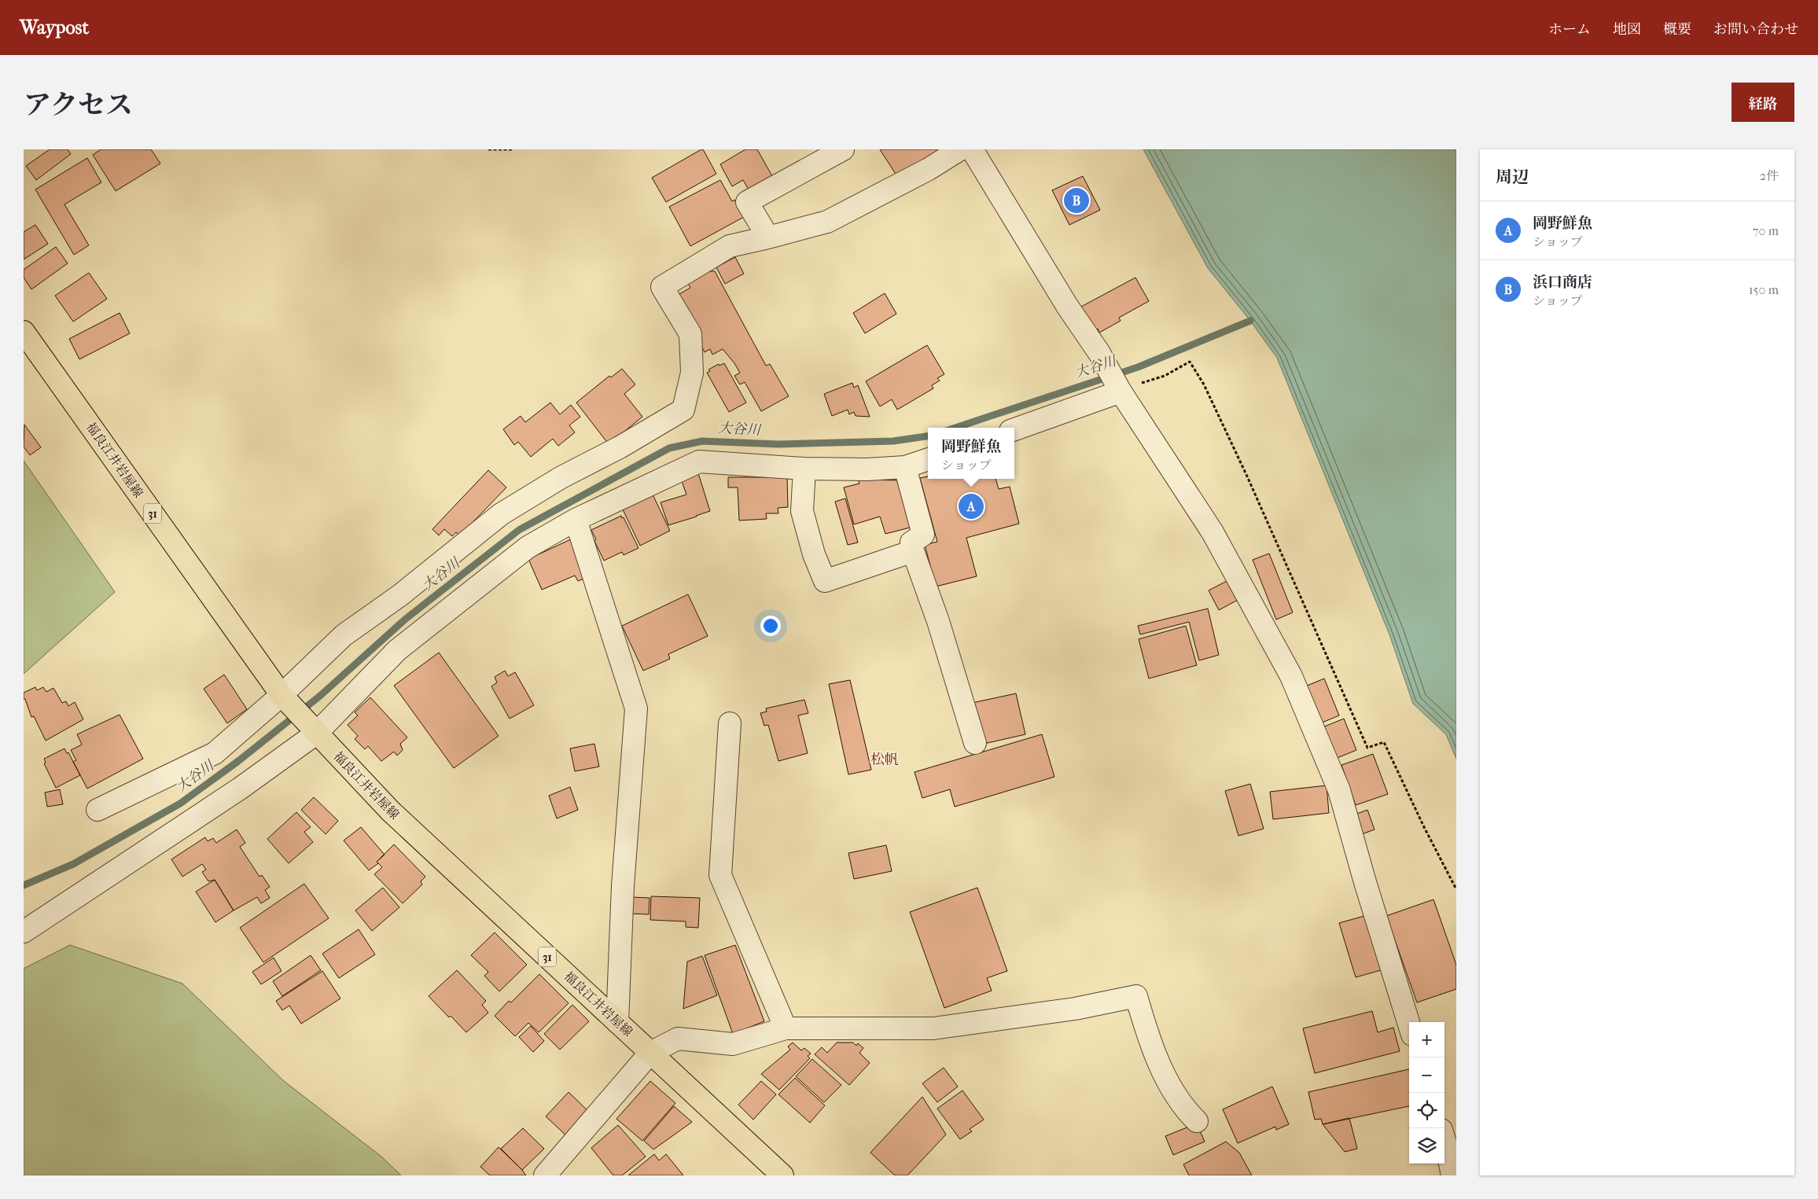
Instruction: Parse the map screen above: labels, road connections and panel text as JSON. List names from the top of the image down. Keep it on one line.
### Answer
{"streets":{"main road":["福良江井岩屋線","31"]},"districts":["松帆"],"water":["大谷川"],"page":{"header":"Waypost","nav":["ホーム","地図","概要","お問い合わせ"],"title":"アクセス","buttons":"経路","heading":["周辺","2件"],"pins":["B","A"],"list":[{"mark":"A","name":"岡野鮮魚","note":"ショップ","value":"70 m"},{"mark":"B","name":"浜口商店","note":"ショップ","value":"150 m"}],"popup":["岡野鮮魚","ショップ"],"map_buttons":["+","−"]}}
